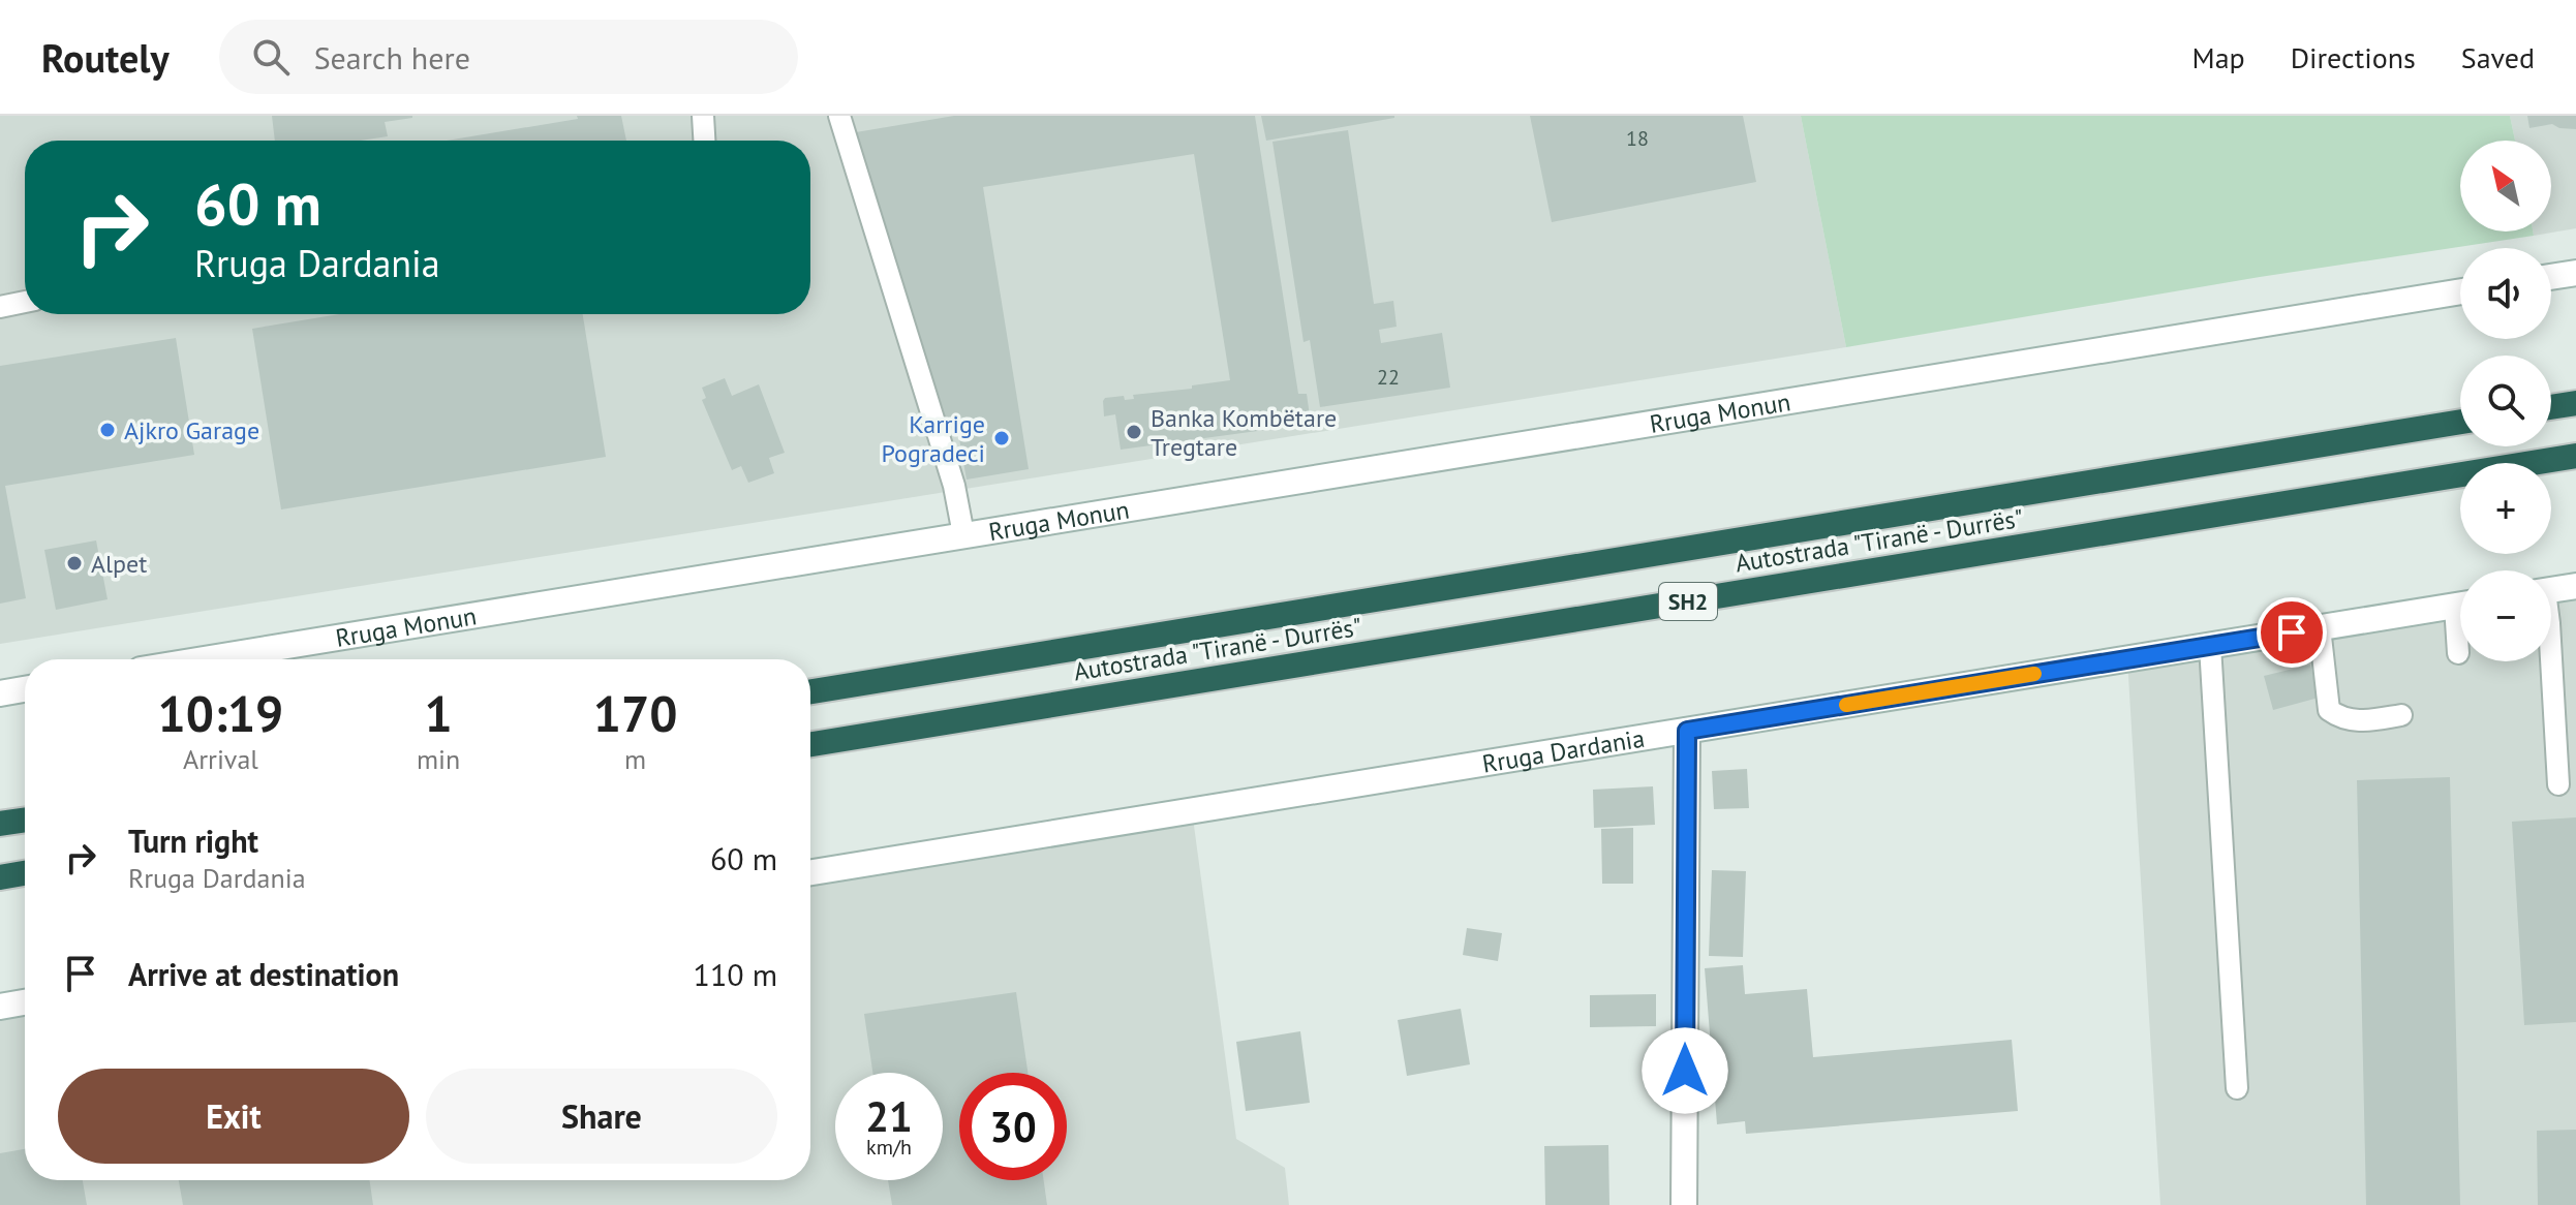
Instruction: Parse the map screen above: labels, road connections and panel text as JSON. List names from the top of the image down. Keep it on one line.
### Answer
{"streets":{"highway":["Autostrada \"Tiranë - Durrës\"","SH2"],"main road":["Rruga Monun","Rruga Dardania"]},"places":["Ajkro Garage","Banka Kombëtare Tregtare","Karrige Pogradeci","Alpet"],"house_numbers":["18","22"],"north":"top left","page":{"header":"Routely","search":"Search here","nav":["Map","Directions","Saved"],"map_buttons":["+","−"],"turn":["60 m","Rruga Dardania"],"eta":["10:19","Arrival","1","min","170","m"],"list":[{"name":"Turn right","note":"Rruga Dardania","value":"60 m"},{"name":"Arrive at destination","value":"110 m"}],"buttons":["Exit","Share"],"speed":"21 km/h","limit":"30"}}
